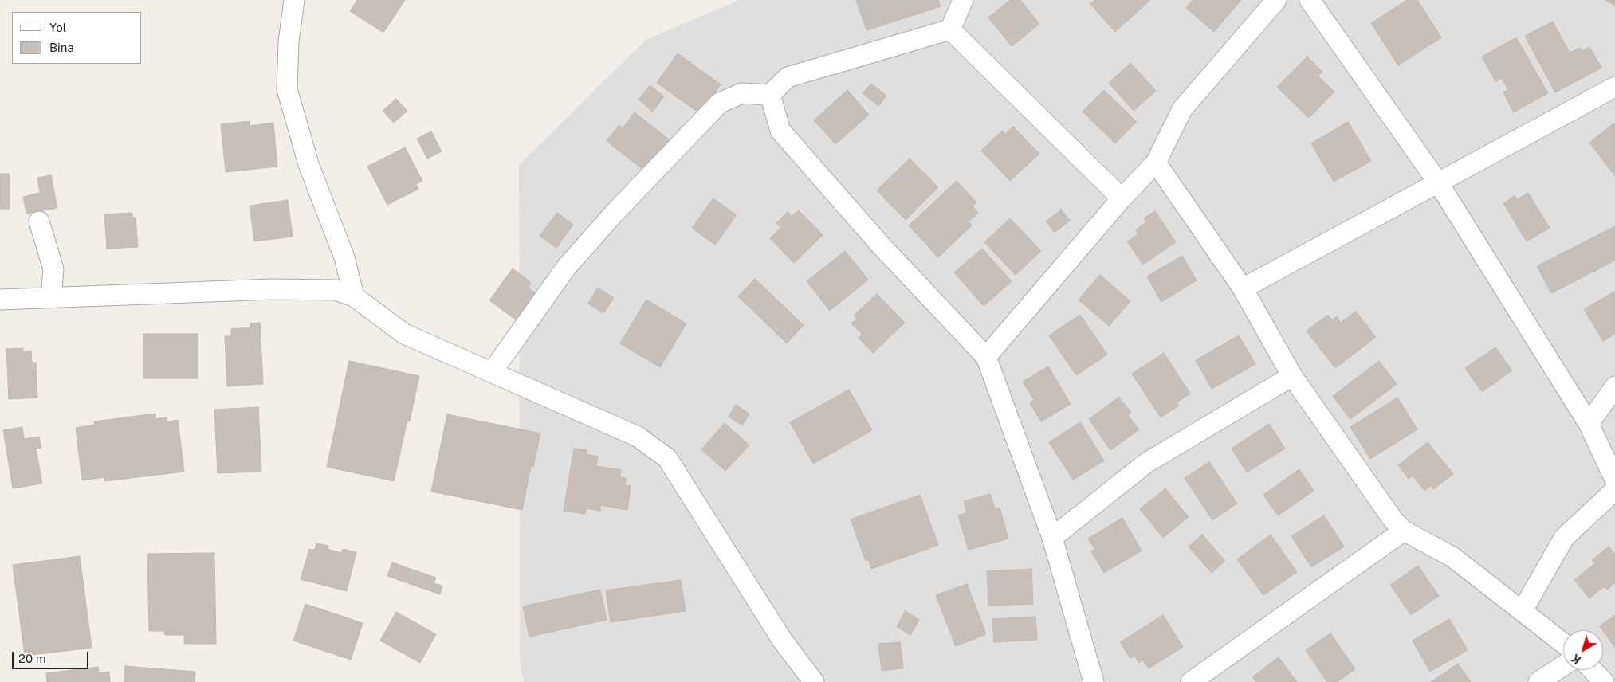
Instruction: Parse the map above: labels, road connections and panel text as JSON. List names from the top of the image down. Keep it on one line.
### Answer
{"legend":["Yol","Bina"],"scale_bar":"20 m","north":"bottom left"}
